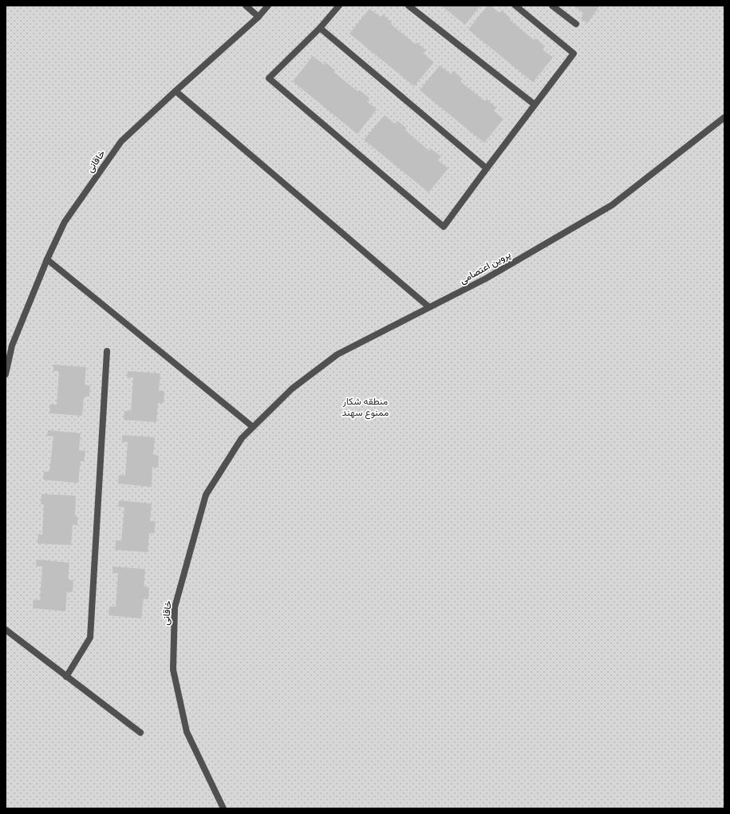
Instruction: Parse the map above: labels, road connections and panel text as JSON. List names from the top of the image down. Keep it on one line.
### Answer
{"streets":{"street":["خاقانی","پروین اعتصامی"]},"crossings":[["خاقانی","پروین اعتصامی"]],"parks":["منطقه شکار ممنوع سهند"]}
